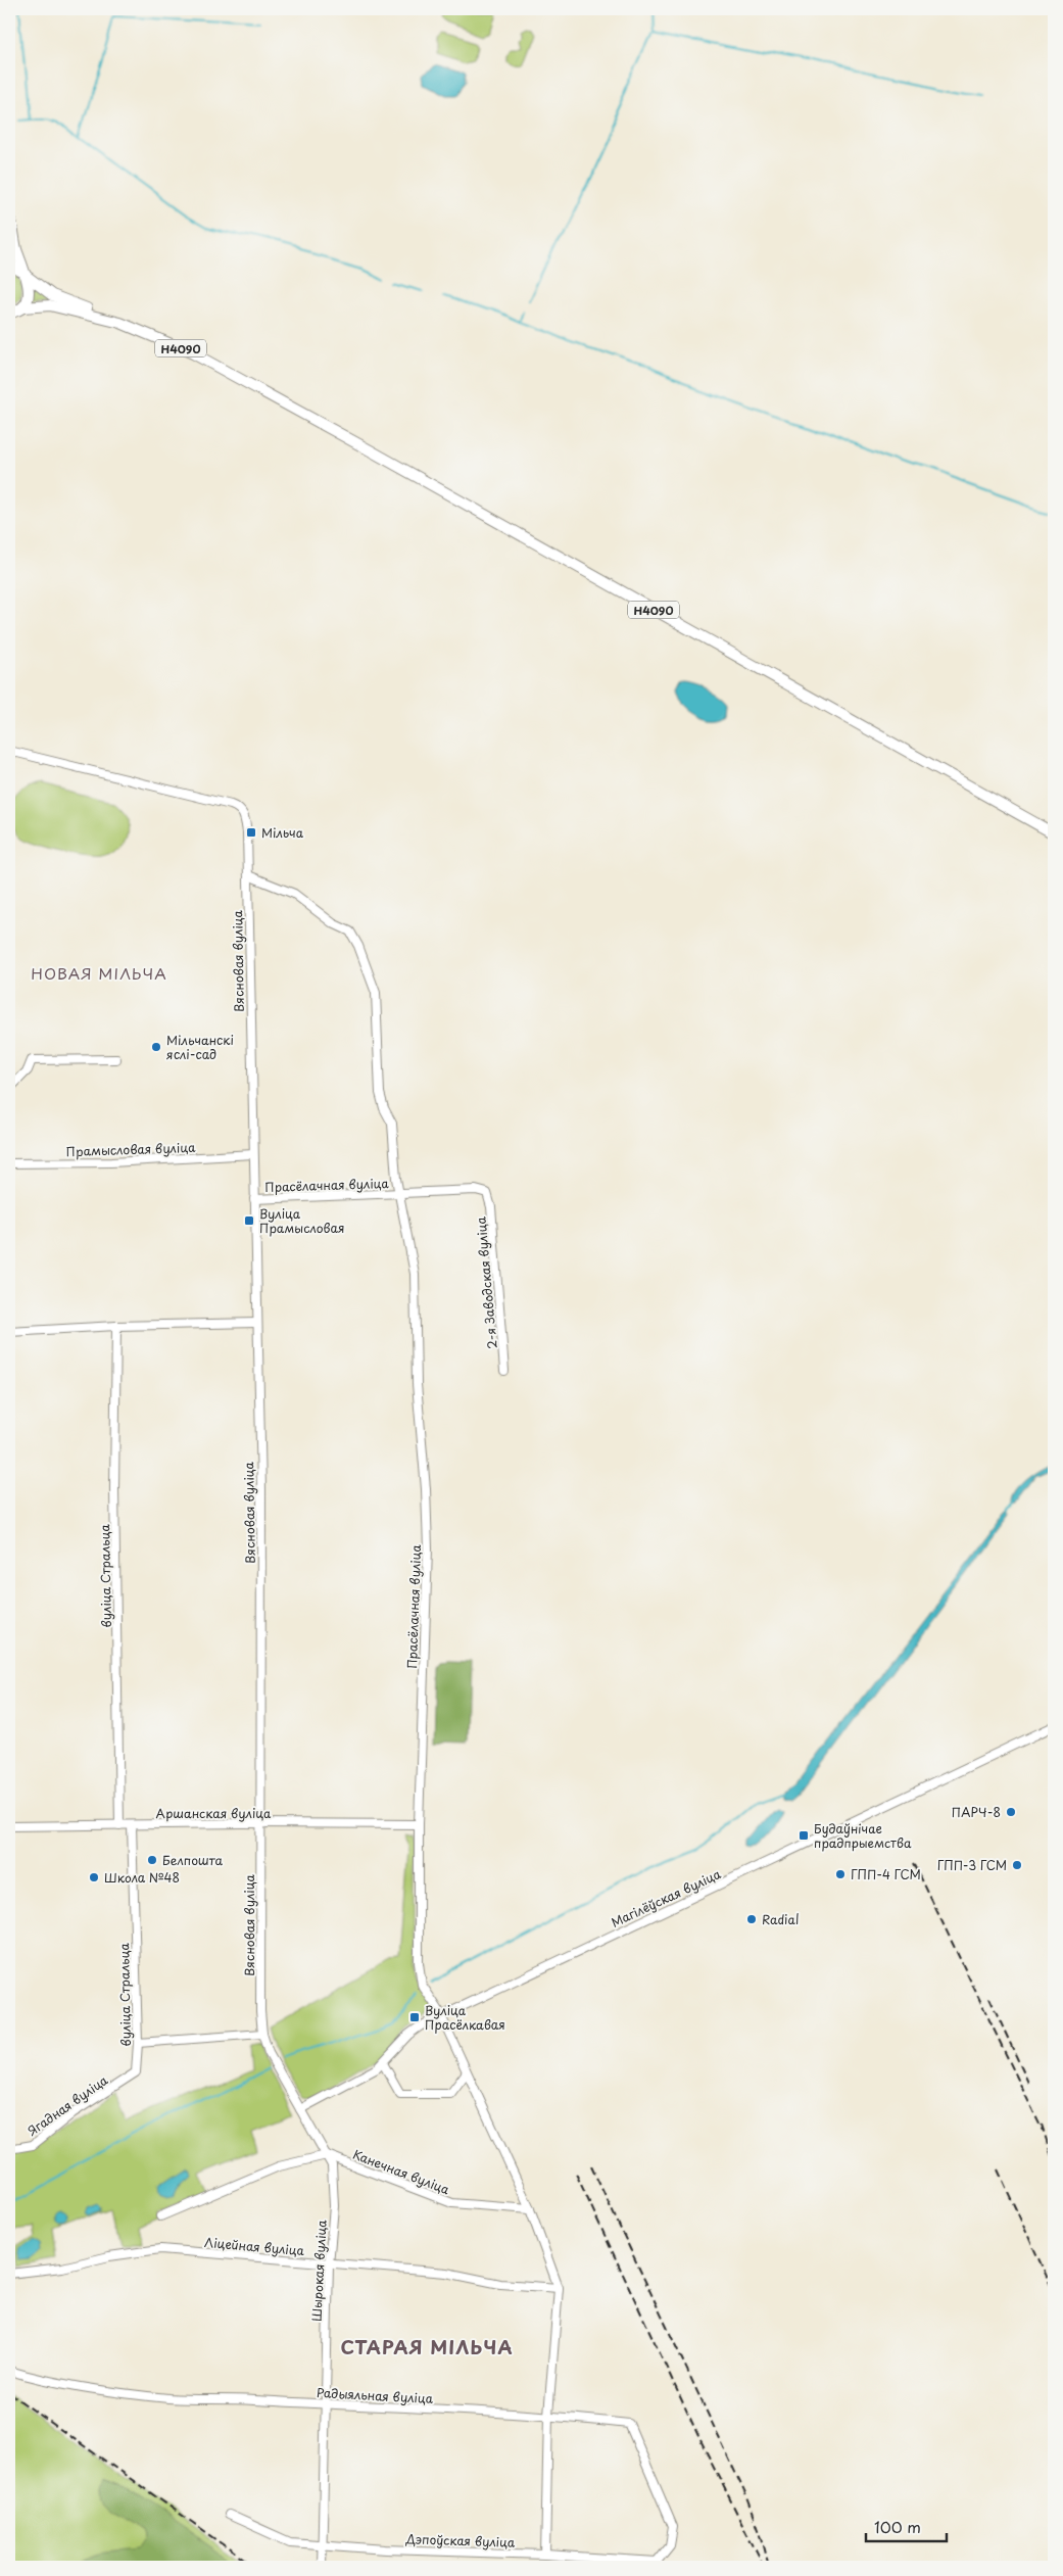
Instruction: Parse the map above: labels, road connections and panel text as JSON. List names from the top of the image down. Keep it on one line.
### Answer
{"streets":{"main road":["Н4090"],"street":["Вясновая вуліца","Прамысловая вуліца","Прасёлачная вуліца","2-я Заводская вуліца","вуліца Стральца","Аршанская вуліца","Магілёўская вуліца","Ягадная вуліца","Канечная вуліца","Ліцейная вуліца","Шырокая вуліца","Радыяльная вуліца","Дэпоўская вуліца"]},"crossings":[["Вясновая вуліца","Прамысловая вуліца"],["Вясновая вуліца","Прасёлачная вуліца"],["Вясновая вуліца","Аршанская вуліца"],["Вясновая вуліца","Магілёўская вуліца"],["Вясновая вуліца","Канечная вуліца"],["Вясновая вуліца","Шырокая вуліца"],["Прасёлачная вуліца","2-я Заводская вуліца"],["Прасёлачная вуліца","Аршанская вуліца"],["Прасёлачная вуліца","Магілёўская вуліца"],["Прасёлачная вуліца","Канечная вуліца"],["Прасёлачная вуліца","Ліцейная вуліца"],["вуліца Стральца","Аршанская вуліца"],["вуліца Стральца","Ягадная вуліца"],["Канечная вуліца","Шырокая вуліца"],["Ліцейная вуліца","Шырокая вуліца"],["Шырокая вуліца","Радыяльная вуліца"],["Шырокая вуліца","Дэпоўская вуліца"],["Радыяльная вуліца","Дэпоўская вуліца"]],"districts":["НОВАЯ МІЛЬЧА","СТАРАЯ МІЛЬЧА"],"places":{"transit":["Мільча","Вуліца Прамысловая","Будаўнічае прадпрыемства","Вуліца Прасёлкавая"],"other":["Мільчанскі яслі-сад","ПАРЧ-8","Белпошта","ГПП-3 ГСМ","ГПП-4 ГСМ","Школа №48","Radial"]},"scale_bar":"100 m"}
